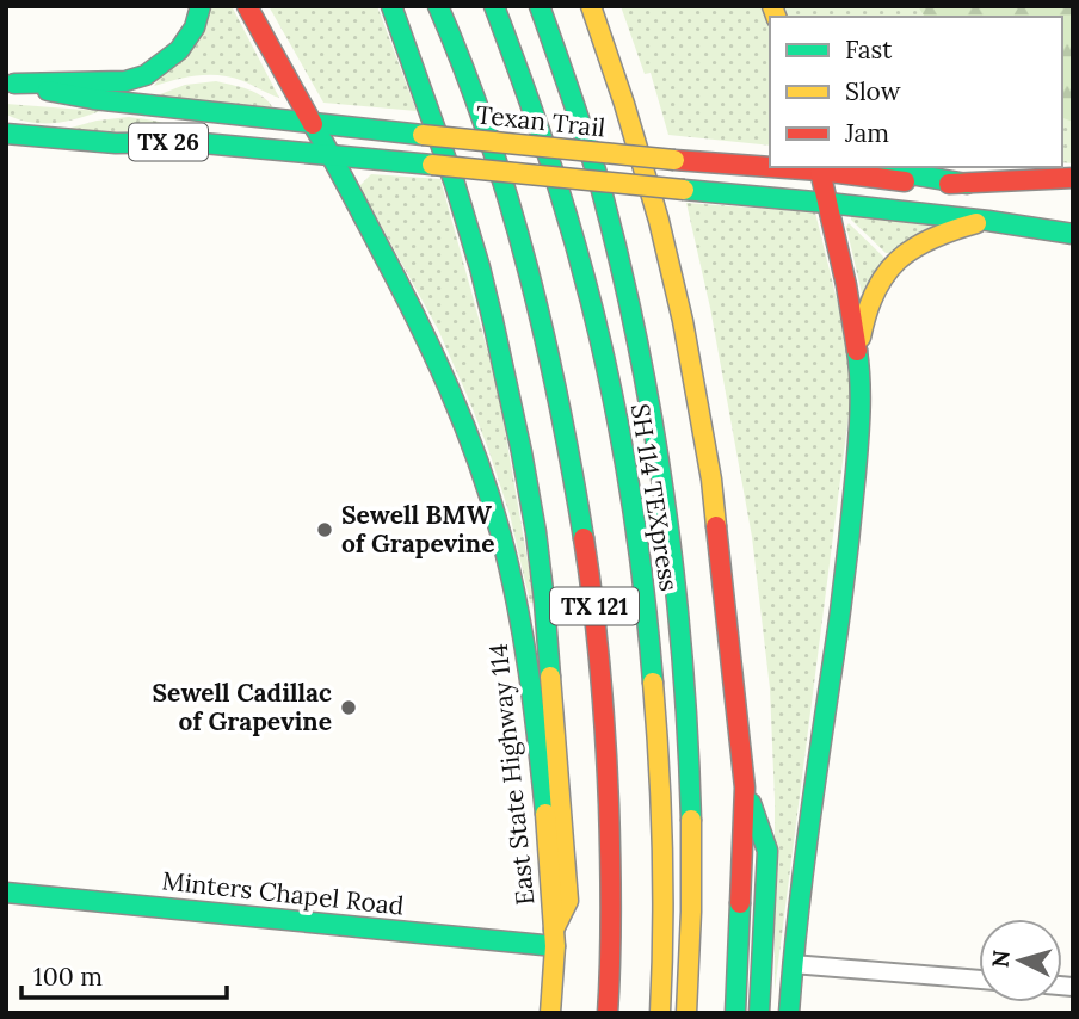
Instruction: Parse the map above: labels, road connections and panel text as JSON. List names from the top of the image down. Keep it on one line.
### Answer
{"streets":{"main road":["Texan Trail","TX 26","SH 114 TEXpress","TX 121","East State Highway 114","Minters Chapel Road"]},"crossings":[["Texan Trail","East State Highway 114"],["TX 26","East State Highway 114"],["East State Highway 114","Minters Chapel Road"]],"places":["Sewell BMW of Grapevine","Sewell Cadillac of Grapevine"],"legend":["Fast","Slow","Jam"],"scale_bar":"100 m","north":"left"}
